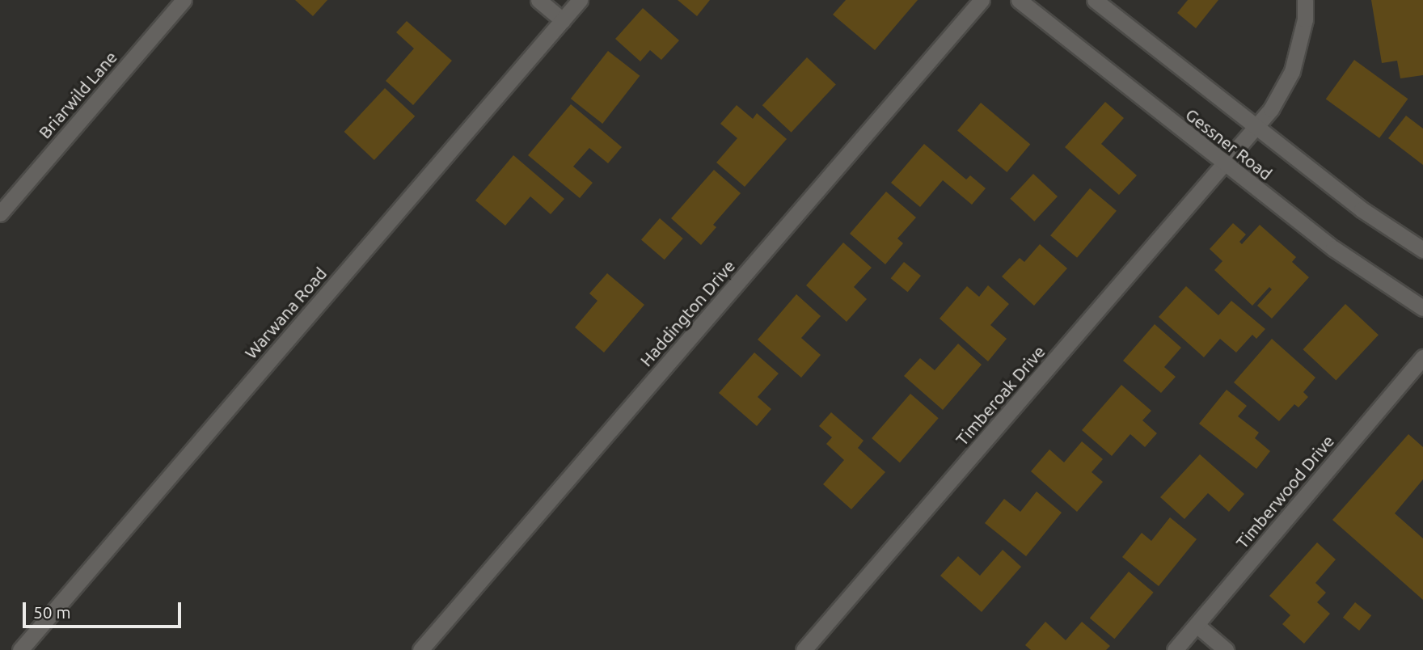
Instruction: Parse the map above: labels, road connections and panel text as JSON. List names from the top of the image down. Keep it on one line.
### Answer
{"streets":{"street":["Briarwild Lane","Gessner Road","Warwana Road","Haddington Drive","Timberoak Drive","Timberwood Drive"]},"crossings":[["Gessner Road","Timberoak Drive"]],"scale_bar":"50 m"}
